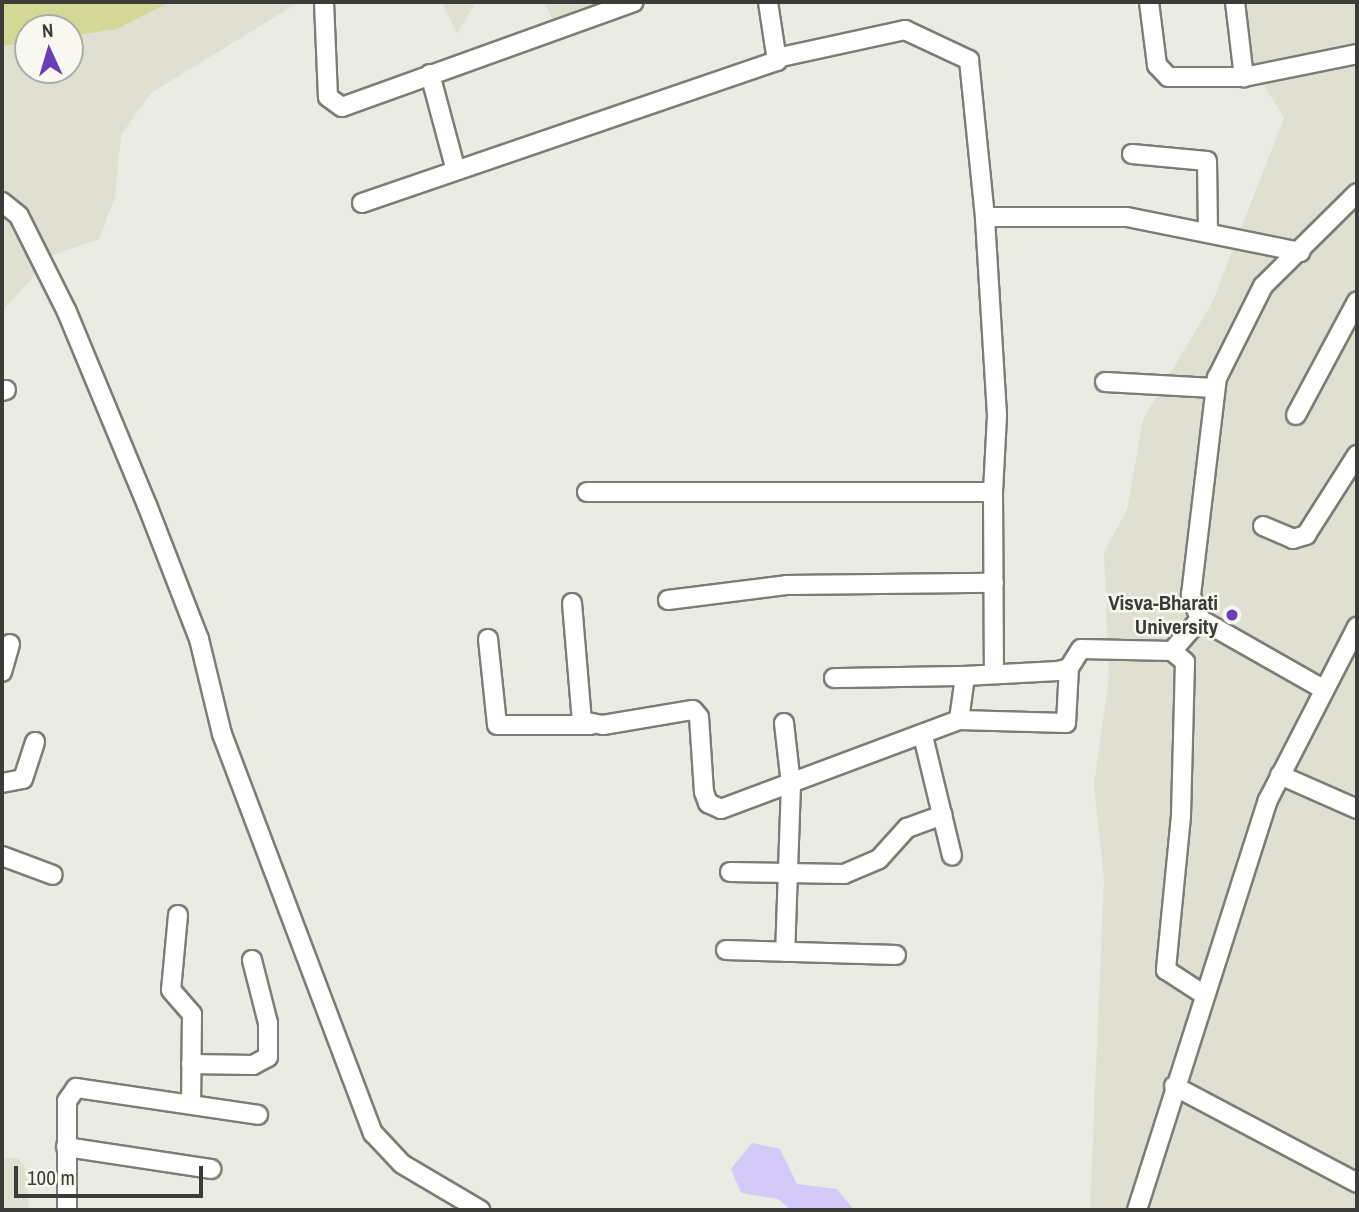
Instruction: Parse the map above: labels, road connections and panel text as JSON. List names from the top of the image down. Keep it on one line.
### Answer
{"places":["Visva-Bharati University"],"scale_bar":"100 m","north":"top"}
